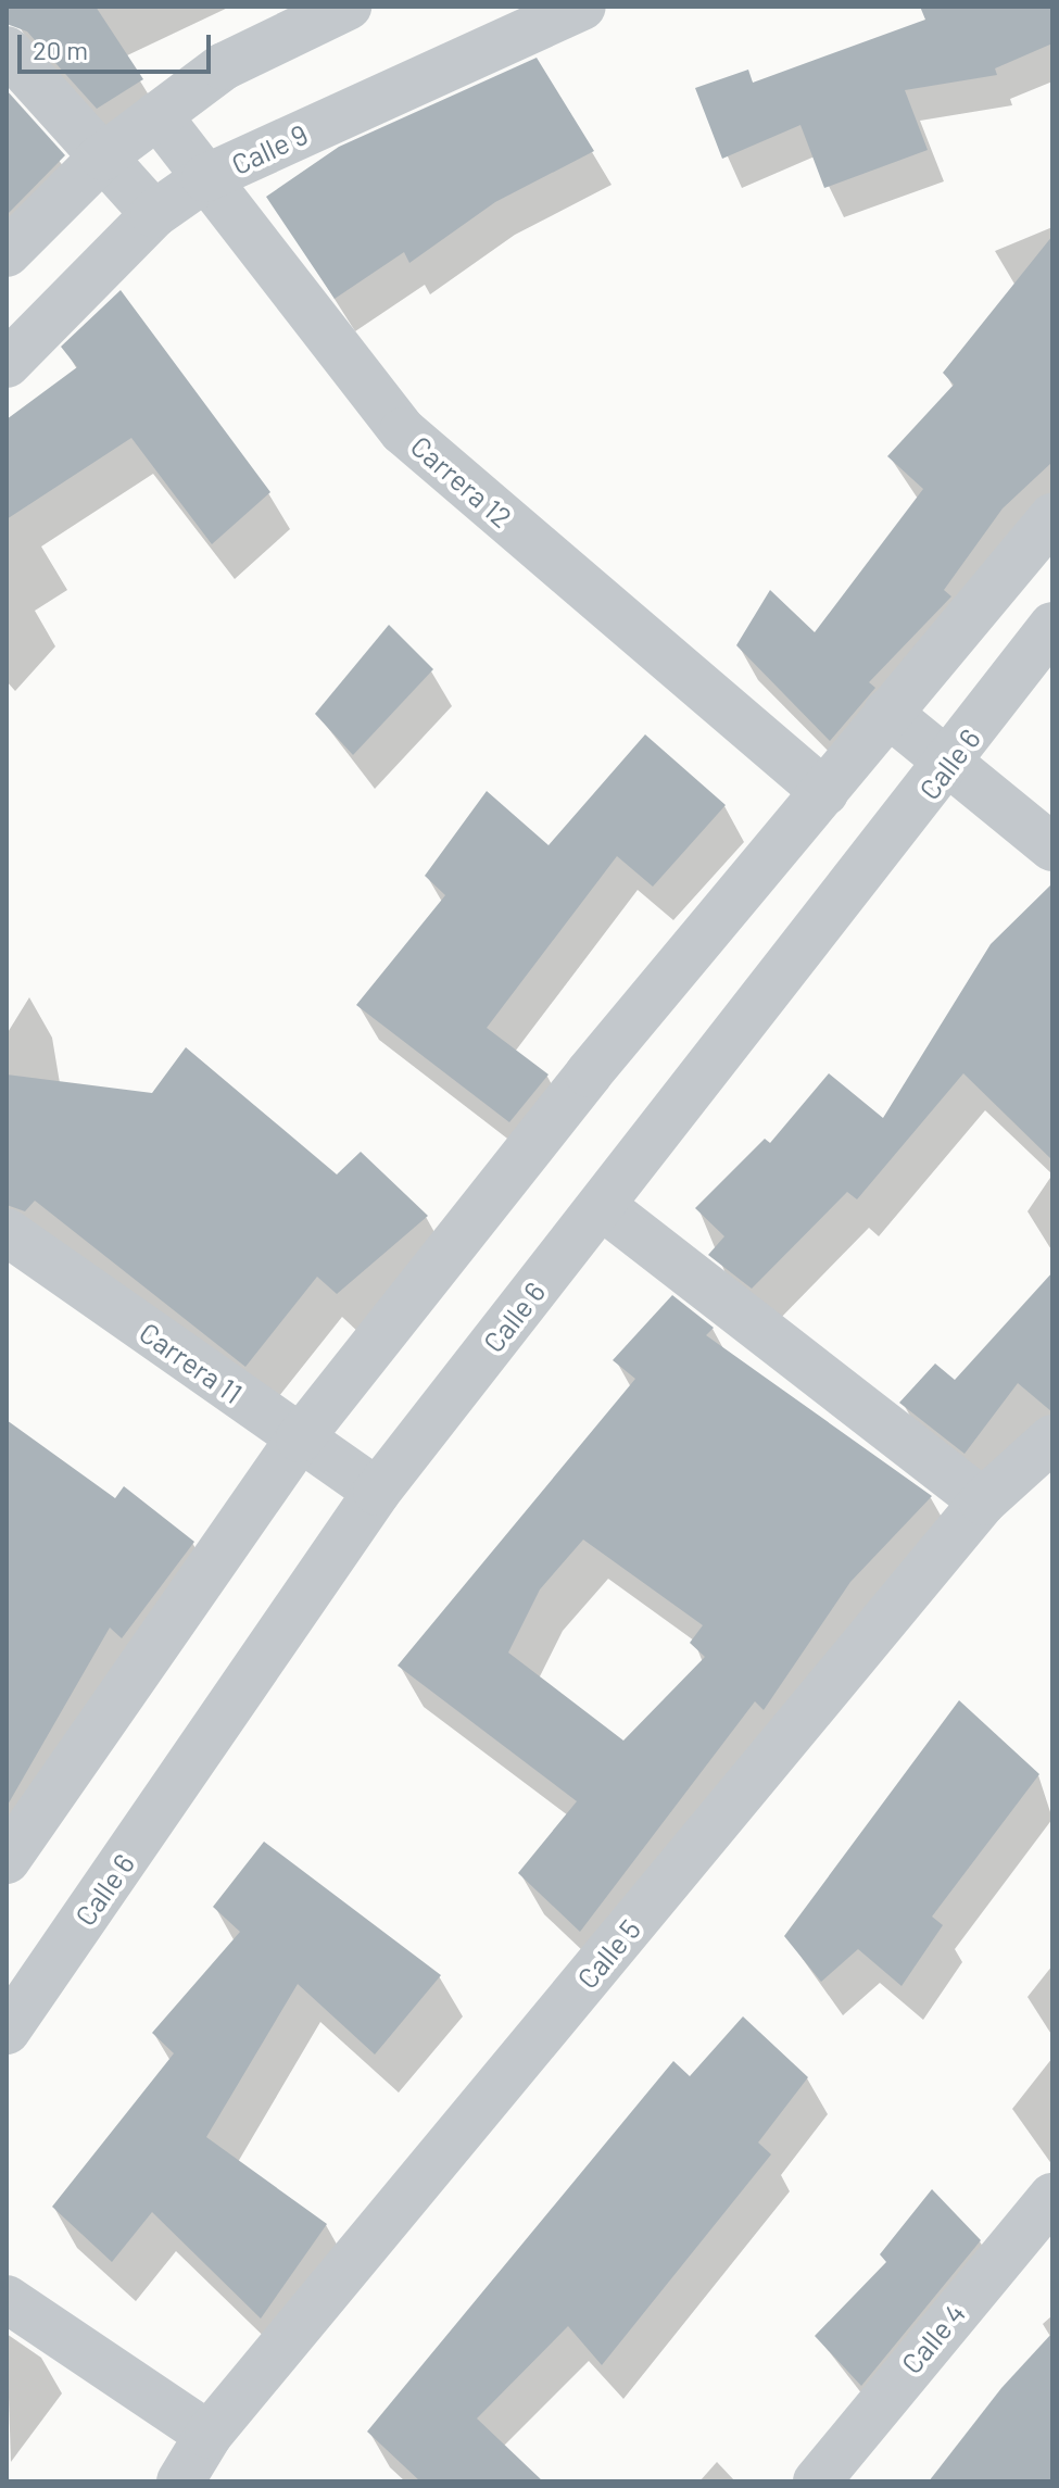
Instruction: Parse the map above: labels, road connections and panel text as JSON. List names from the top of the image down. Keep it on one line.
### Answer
{"streets":{"street":["Calle 9","Carrera 12","Calle 6","Carrera 11","Calle 5","Calle 4"]},"crossings":[["Calle 9","Carrera 12"],["Calle 6","Carrera 11"]],"scale_bar":"20 m"}
